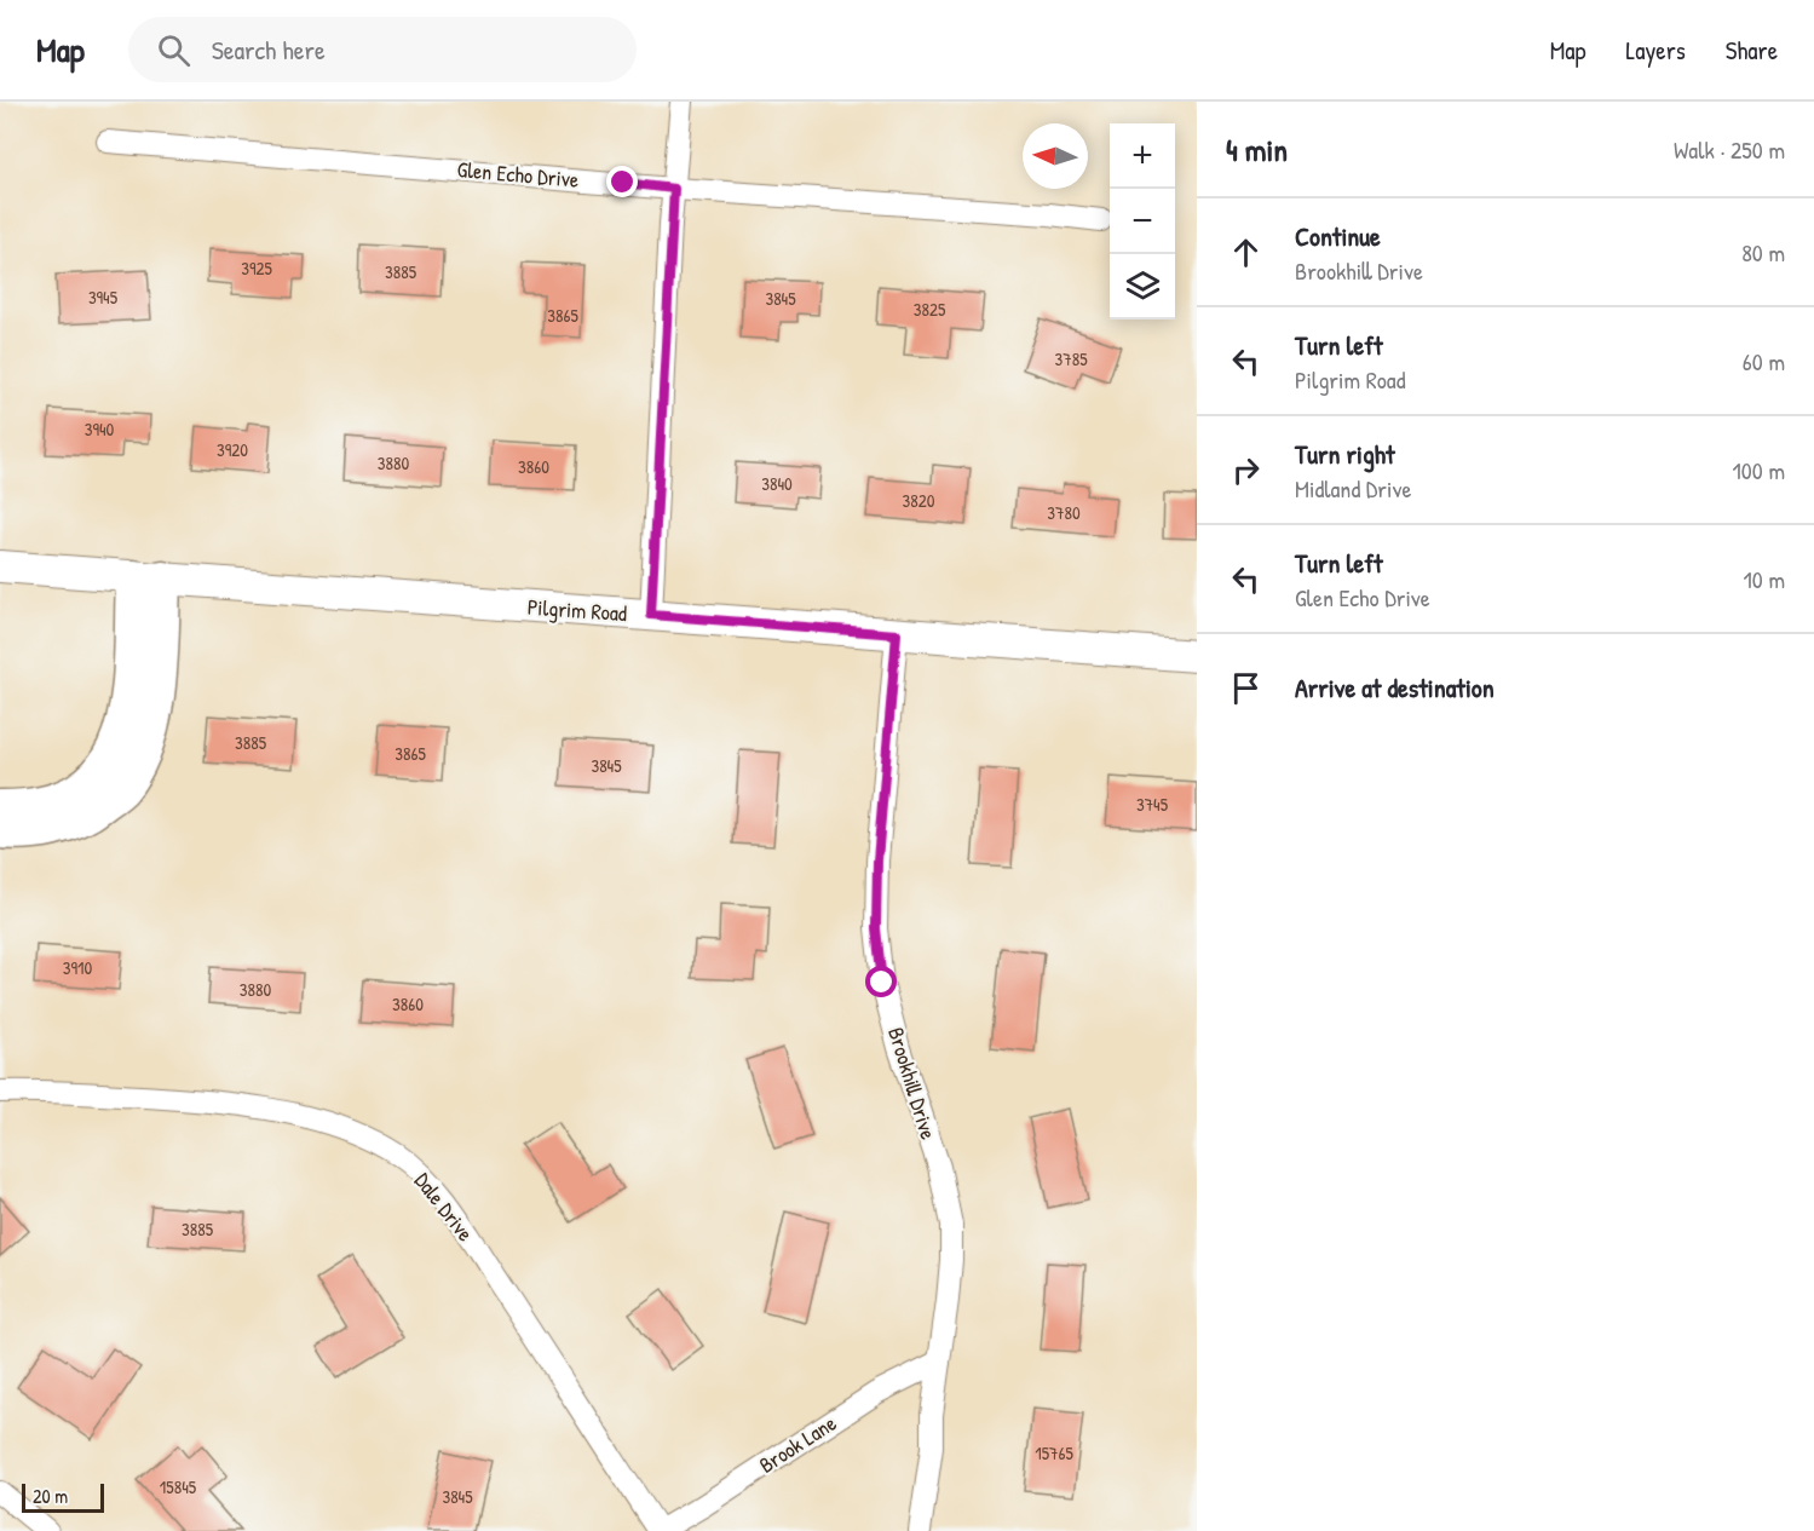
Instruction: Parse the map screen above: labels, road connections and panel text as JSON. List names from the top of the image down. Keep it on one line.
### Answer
{"streets":{"main road":["Pilgrim Road"],"street":["Glen Echo Drive","Brookhill Drive","Dale Drive","Brook Lane"]},"crossings":[["Pilgrim Road","Brookhill Drive"],["Brookhill Drive","Brook Lane"],["Dale Drive","Brook Lane"]],"house_numbers":["3925","3885","3945","3845","3825","3865","3785","3940","3920","3880","3860","3840","3820","3780","3885","3865","3845","3745","3910","3880","3860","3885","15765","15845","3845"],"scale_bar":"20 m","north":"left","page":{"header":"Map","search":"Search here","nav":["Map","Layers","Share"],"heading":["4 min","Walk · 250 m"],"map_buttons":["+","−"],"list":[["Continue","Brookhill Drive","80 m"],["Turn left","Pilgrim Road","60 m"],["Turn right","Midland Drive","100 m"],["Turn left","Glen Echo Drive","10 m"],"Arrive at destination"],"scale":"20 m"}}
